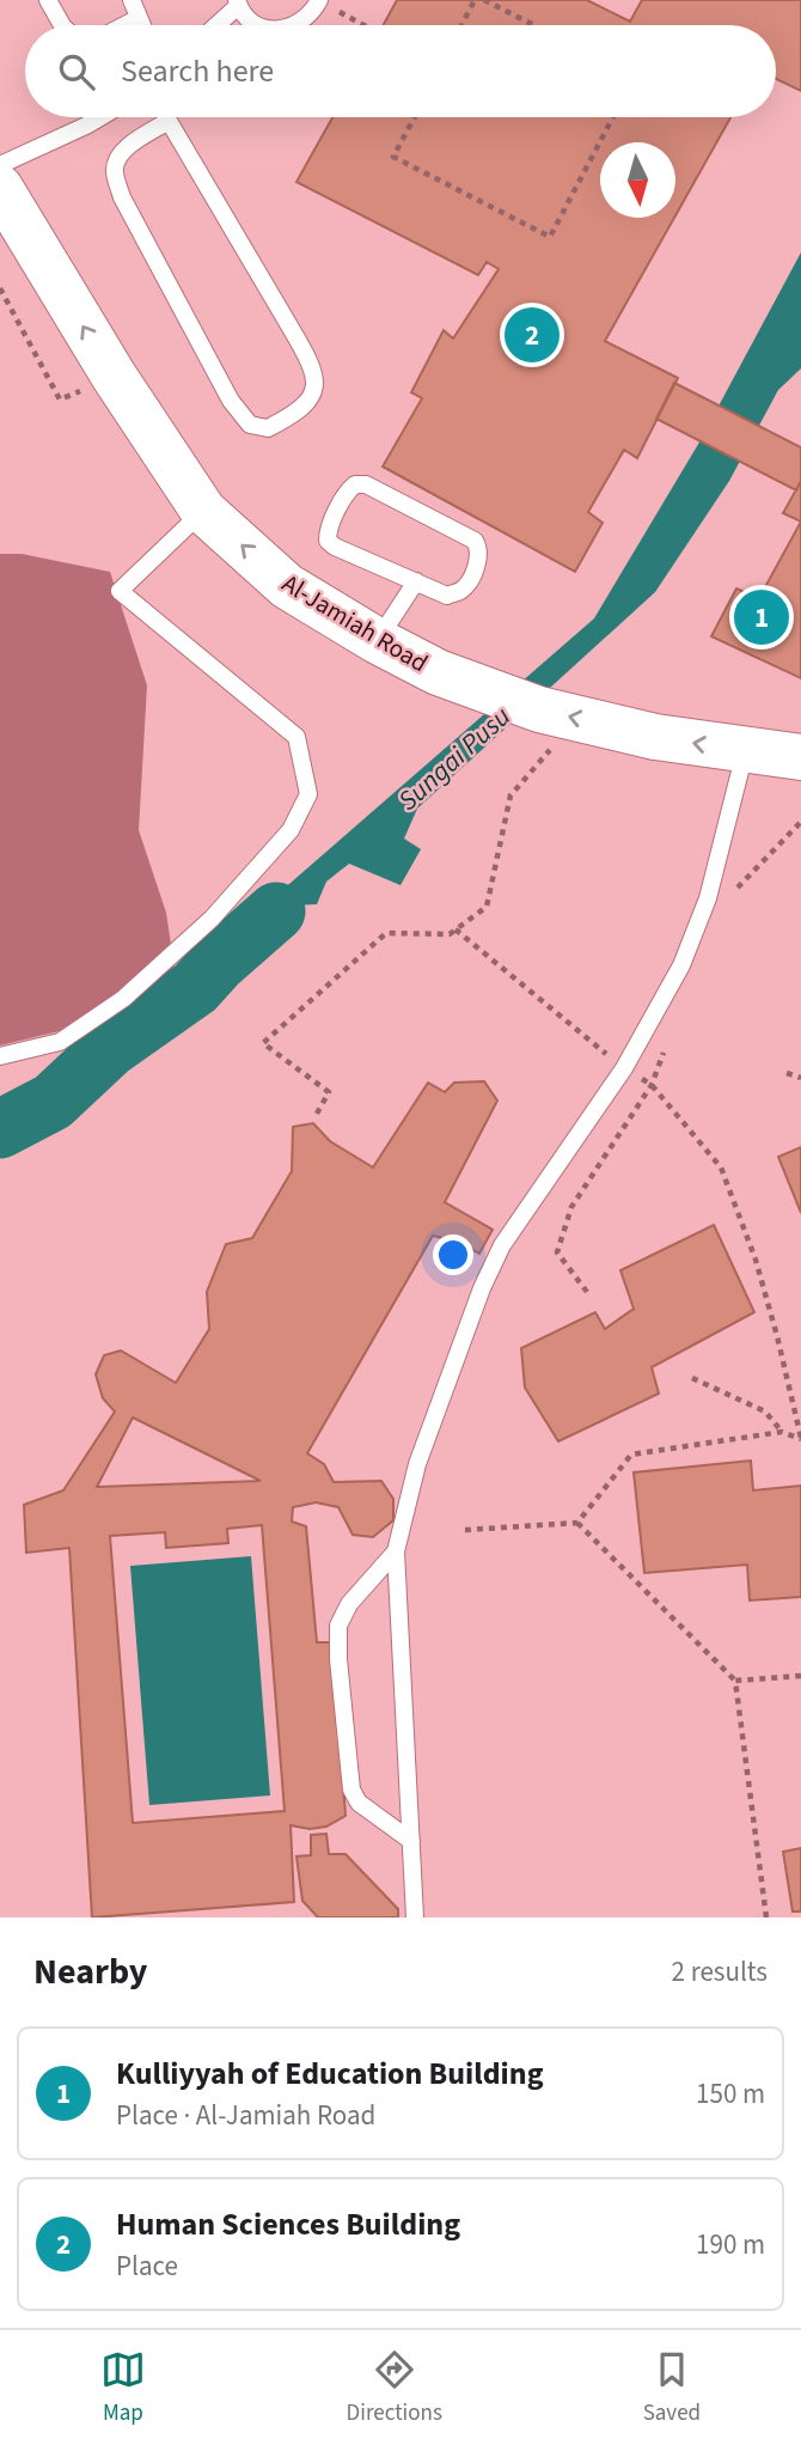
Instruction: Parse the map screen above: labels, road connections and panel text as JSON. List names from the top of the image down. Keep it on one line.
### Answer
{"streets":{"street":["Al-Jamiah Road"]},"one_way":["Al-Jamiah Road"],"water":["Sungai Pusu"],"north":"bottom","page":{"search":"Search here","pins":["2","1"],"heading":["Nearby","2 results"],"list":[{"mark":"1","name":"Kulliyyah of Education Building","note":"Place · Al-Jamiah Road","value":"150 m"},{"mark":"2","name":"Human Sciences Building","note":"Place","value":"190 m"}],"nav":["Map","Directions","Saved"]}}
